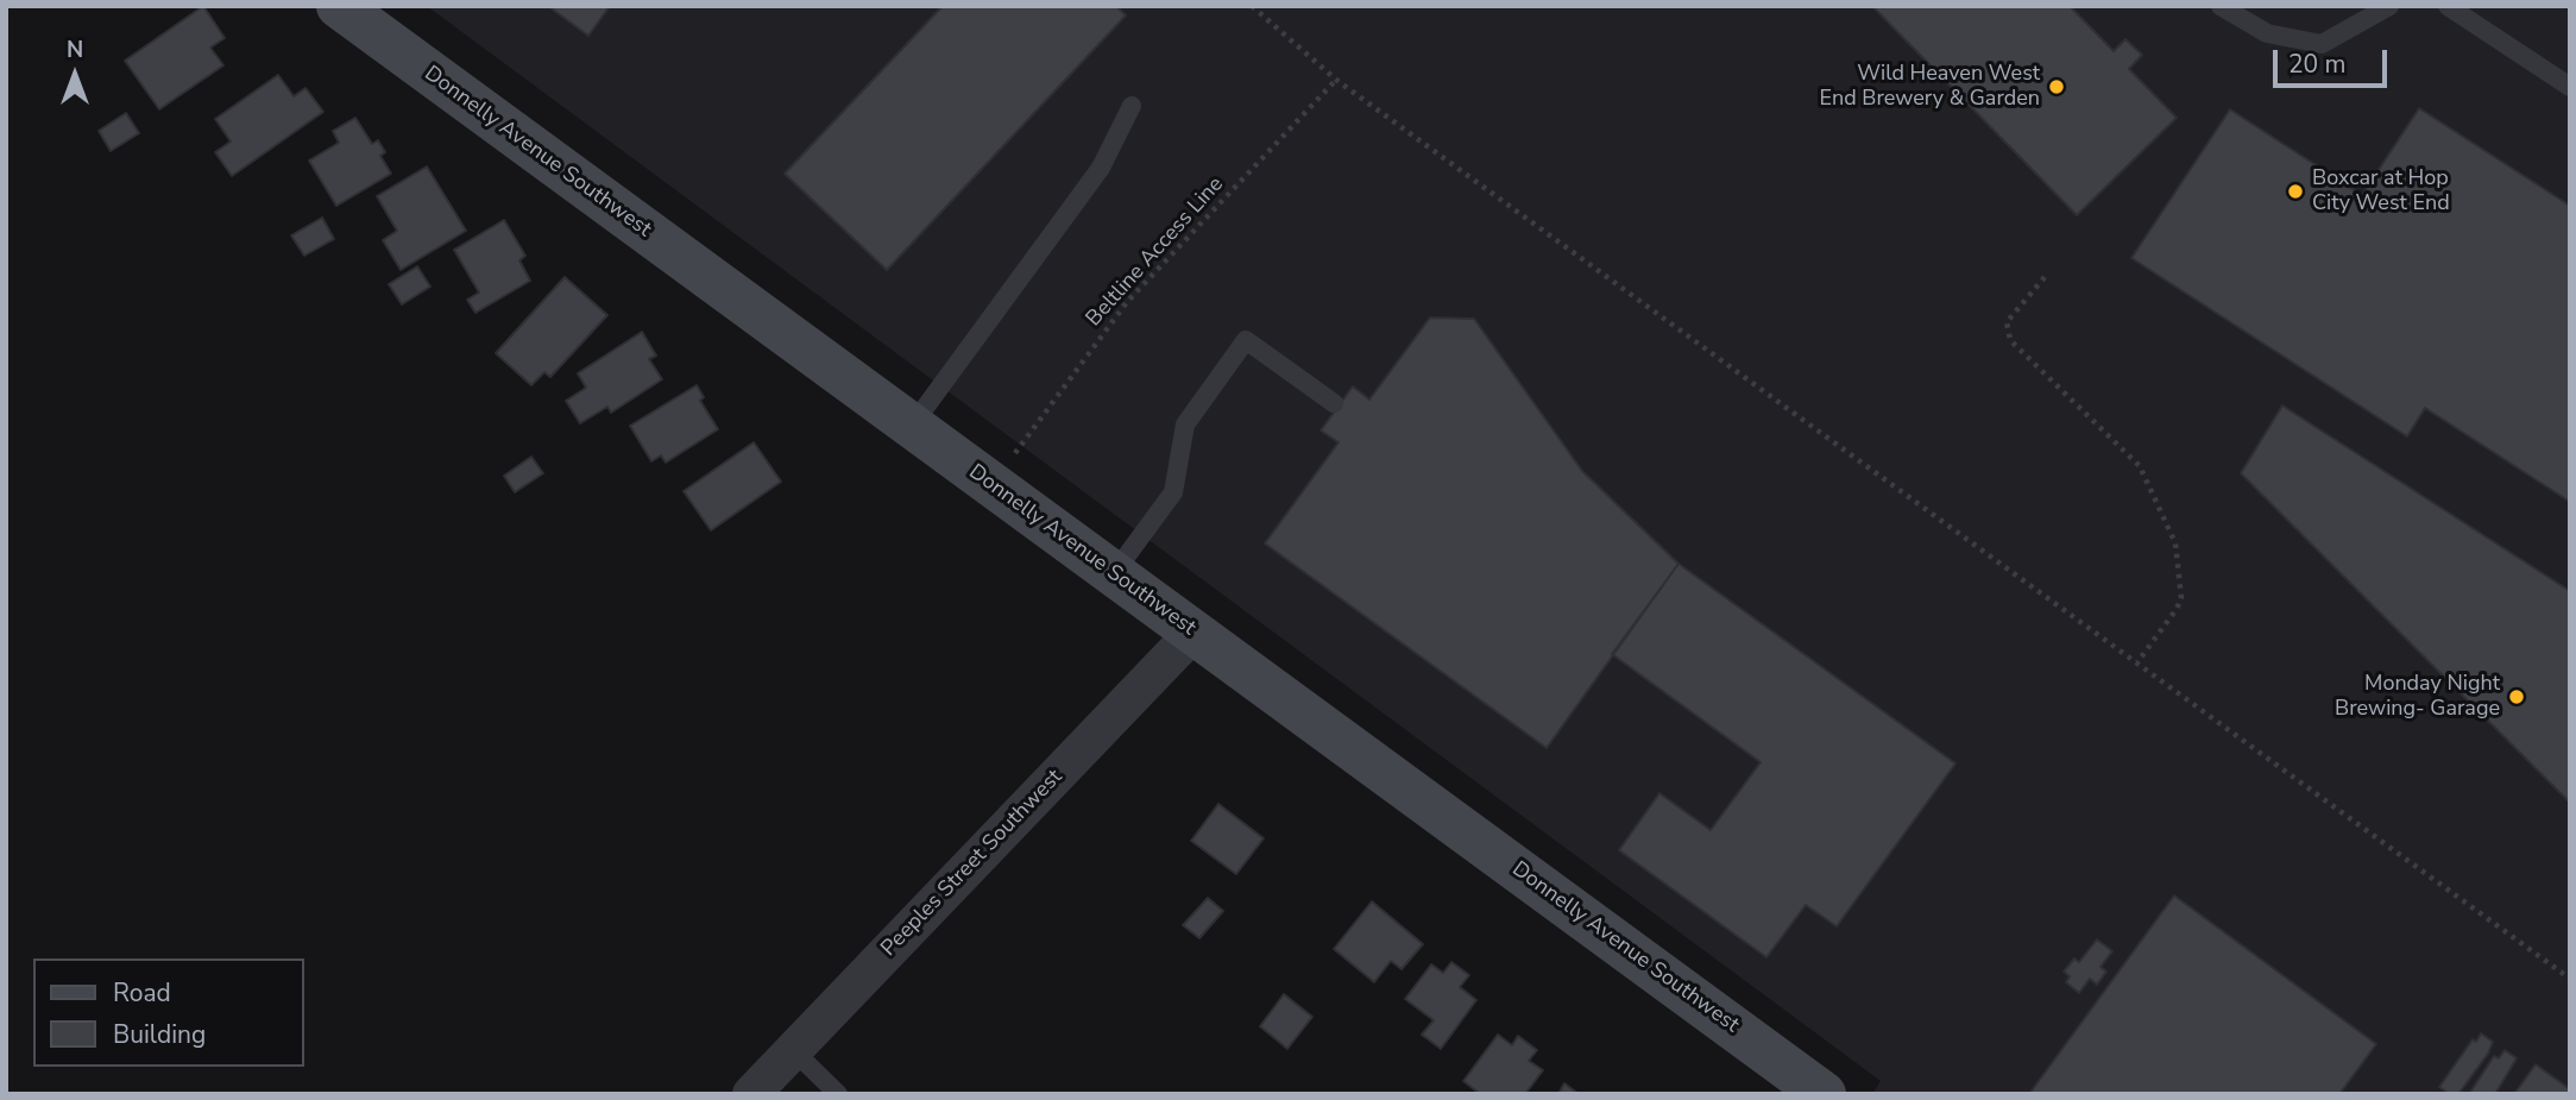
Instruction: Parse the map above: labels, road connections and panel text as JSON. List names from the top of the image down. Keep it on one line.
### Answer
{"streets":{"street":["Donnelly Avenue Southwest","Peeples Street Southwest"],"path":["Beltline Access Line"]},"crossings":[["Donnelly Avenue Southwest","Peeples Street Southwest"]],"places":["Wild Heaven West End Brewery & Garden","Boxcar at Hop City West End","Monday Night Brewing- Garage"],"legend":["Road","Building"],"scale_bar":"20 m","north":"top"}
